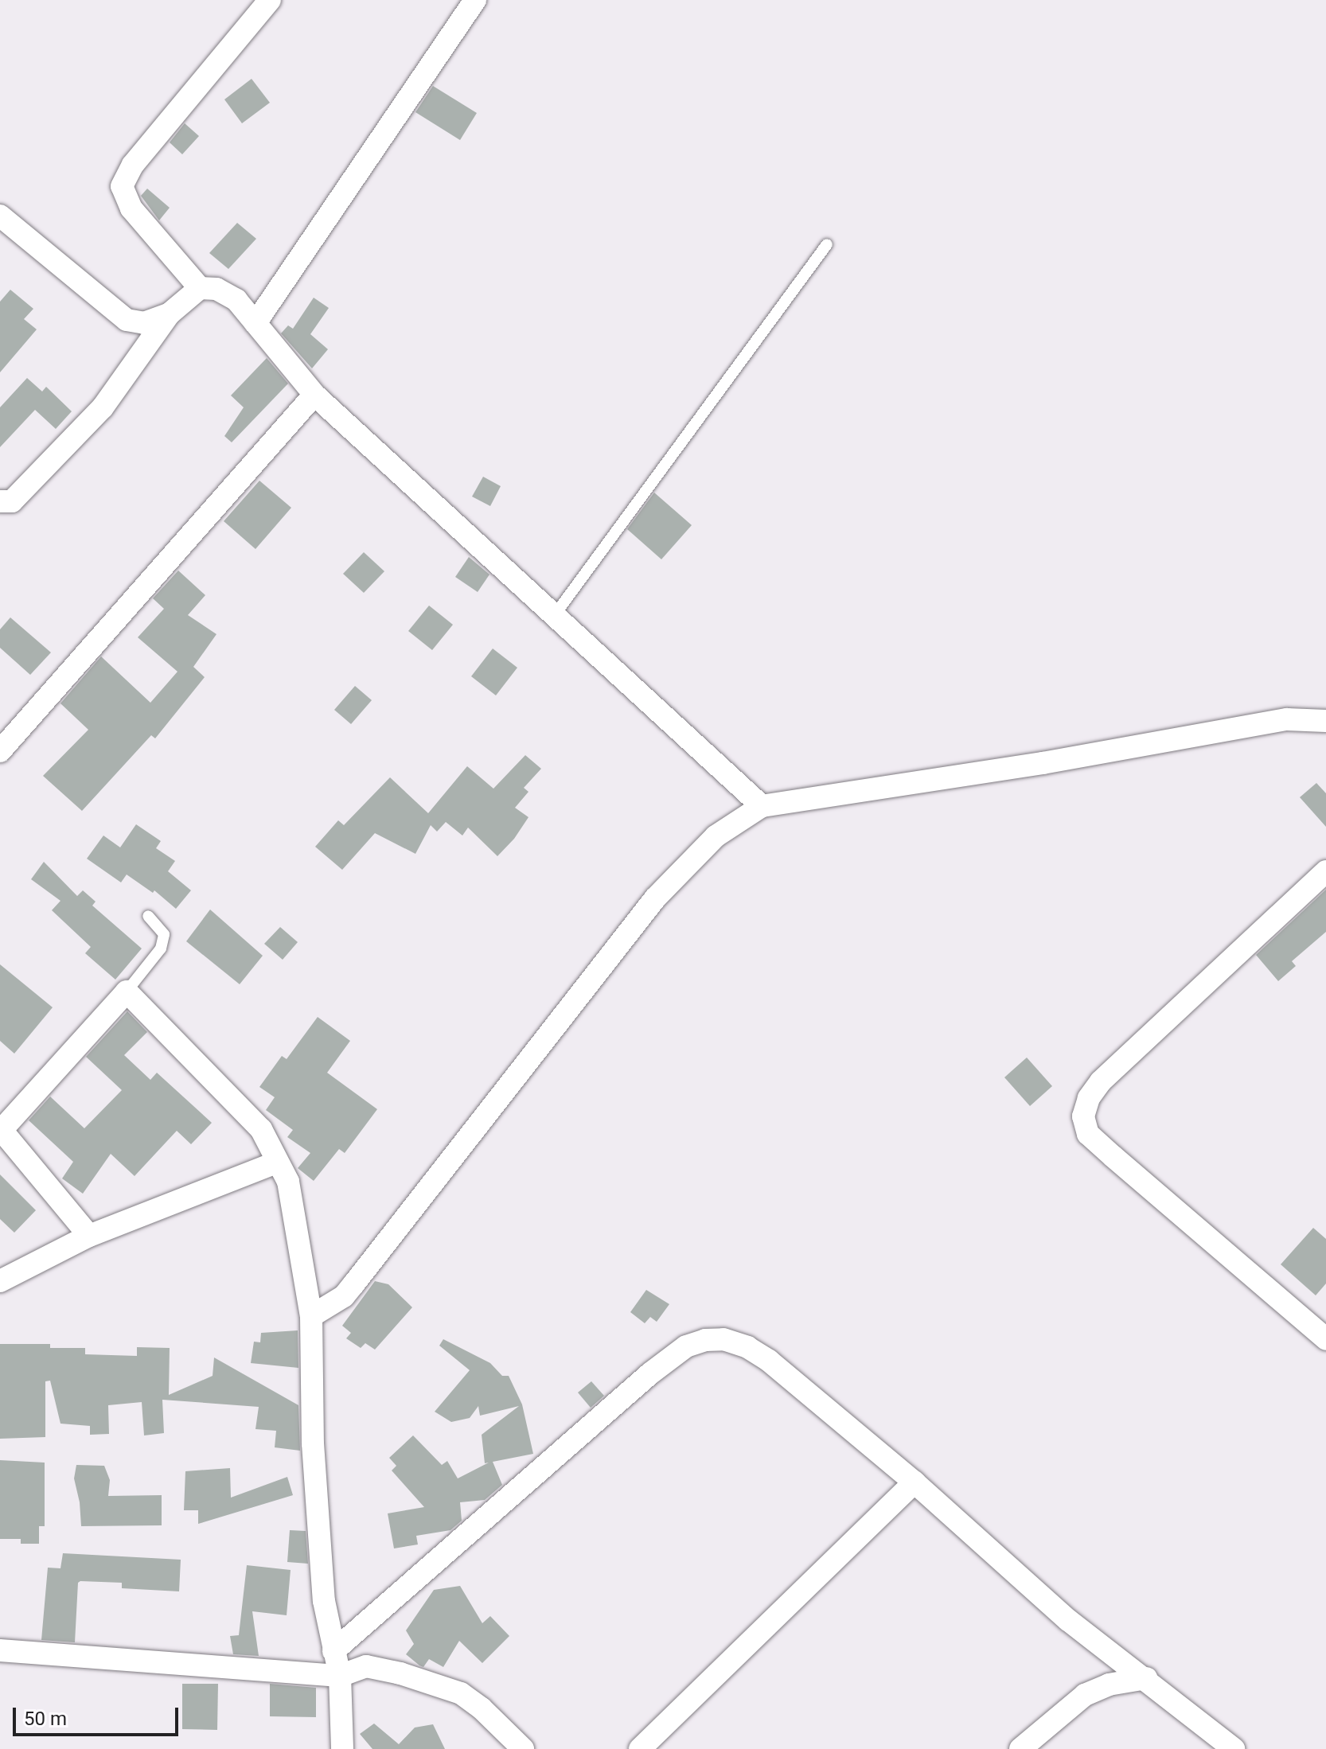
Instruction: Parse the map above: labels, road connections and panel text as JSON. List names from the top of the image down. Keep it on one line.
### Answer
{"scale_bar":"50 m"}
